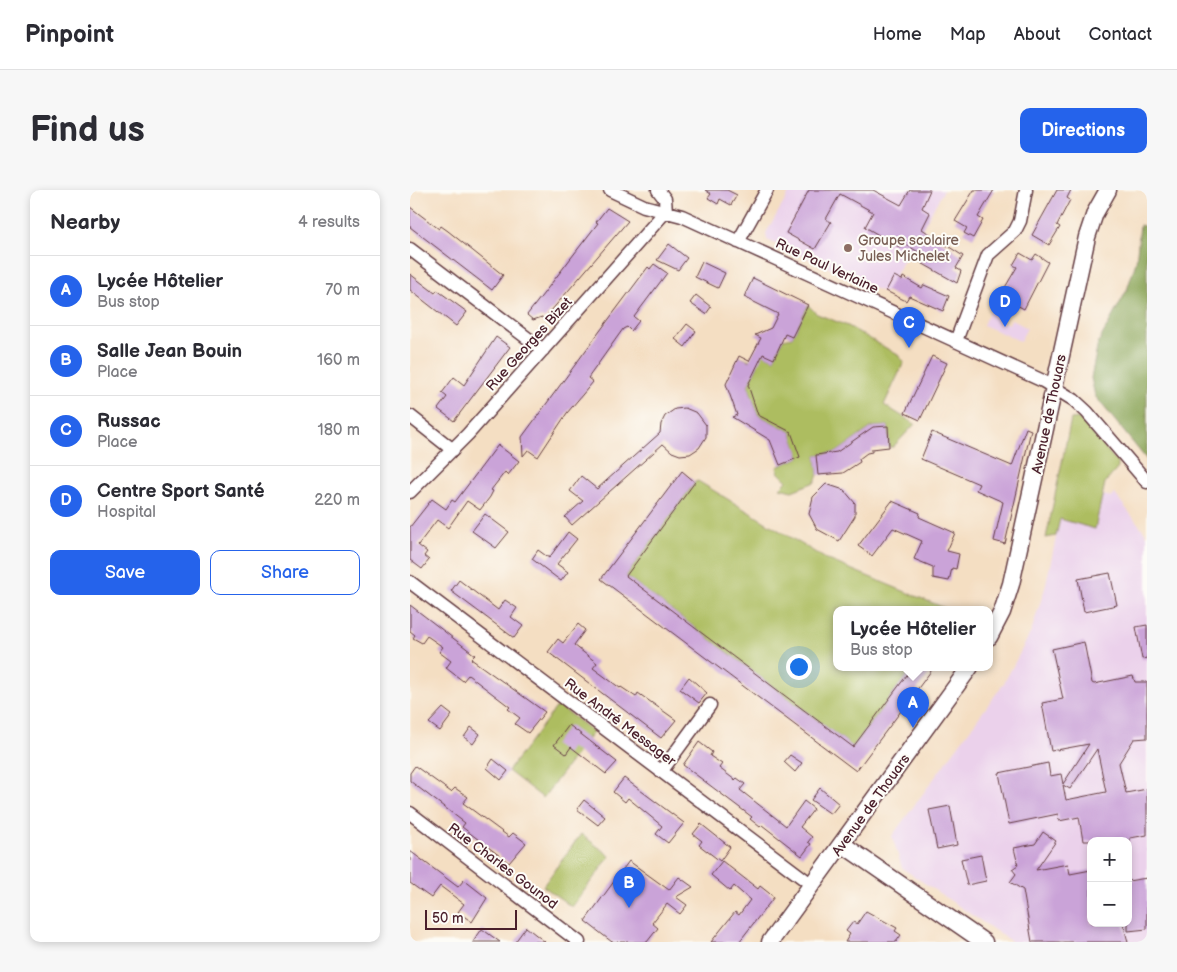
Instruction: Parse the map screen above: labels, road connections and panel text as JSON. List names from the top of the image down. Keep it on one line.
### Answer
{"streets":{"street":["Rue Paul Verlaine","Rue Georges Bizet","Avenue de Thouars","Rue André Messager","Rue Charles Gounod"]},"crossings":[["Rue Paul Verlaine","Rue Georges Bizet"],["Rue Paul Verlaine","Avenue de Thouars"],["Avenue de Thouars","Rue André Messager"]],"places":["Groupe scolaire Jules Michelet"],"scale_bar":"50 m","page":{"header":"Pinpoint","nav":["Home","Map","About","Contact"],"buttons":["Directions",["Save","Share"]],"title":"Find us","heading":["Nearby","4 results"],"list":[{"mark":"A","name":"Lycée Hôtelier","note":"Bus stop","value":"70 m"},{"mark":"B","name":"Salle Jean Bouin","note":"Place","value":"160 m"},{"mark":"C","name":"Russac","note":"Place","value":"180 m"},{"mark":"D","name":"Centre Sport Santé","note":"Hospital","value":"220 m"}],"pins":["D","C","A","B"],"popup":["Lycée Hôtelier","Bus stop"],"map_buttons":["+","−"],"scale":"50 m"}}
